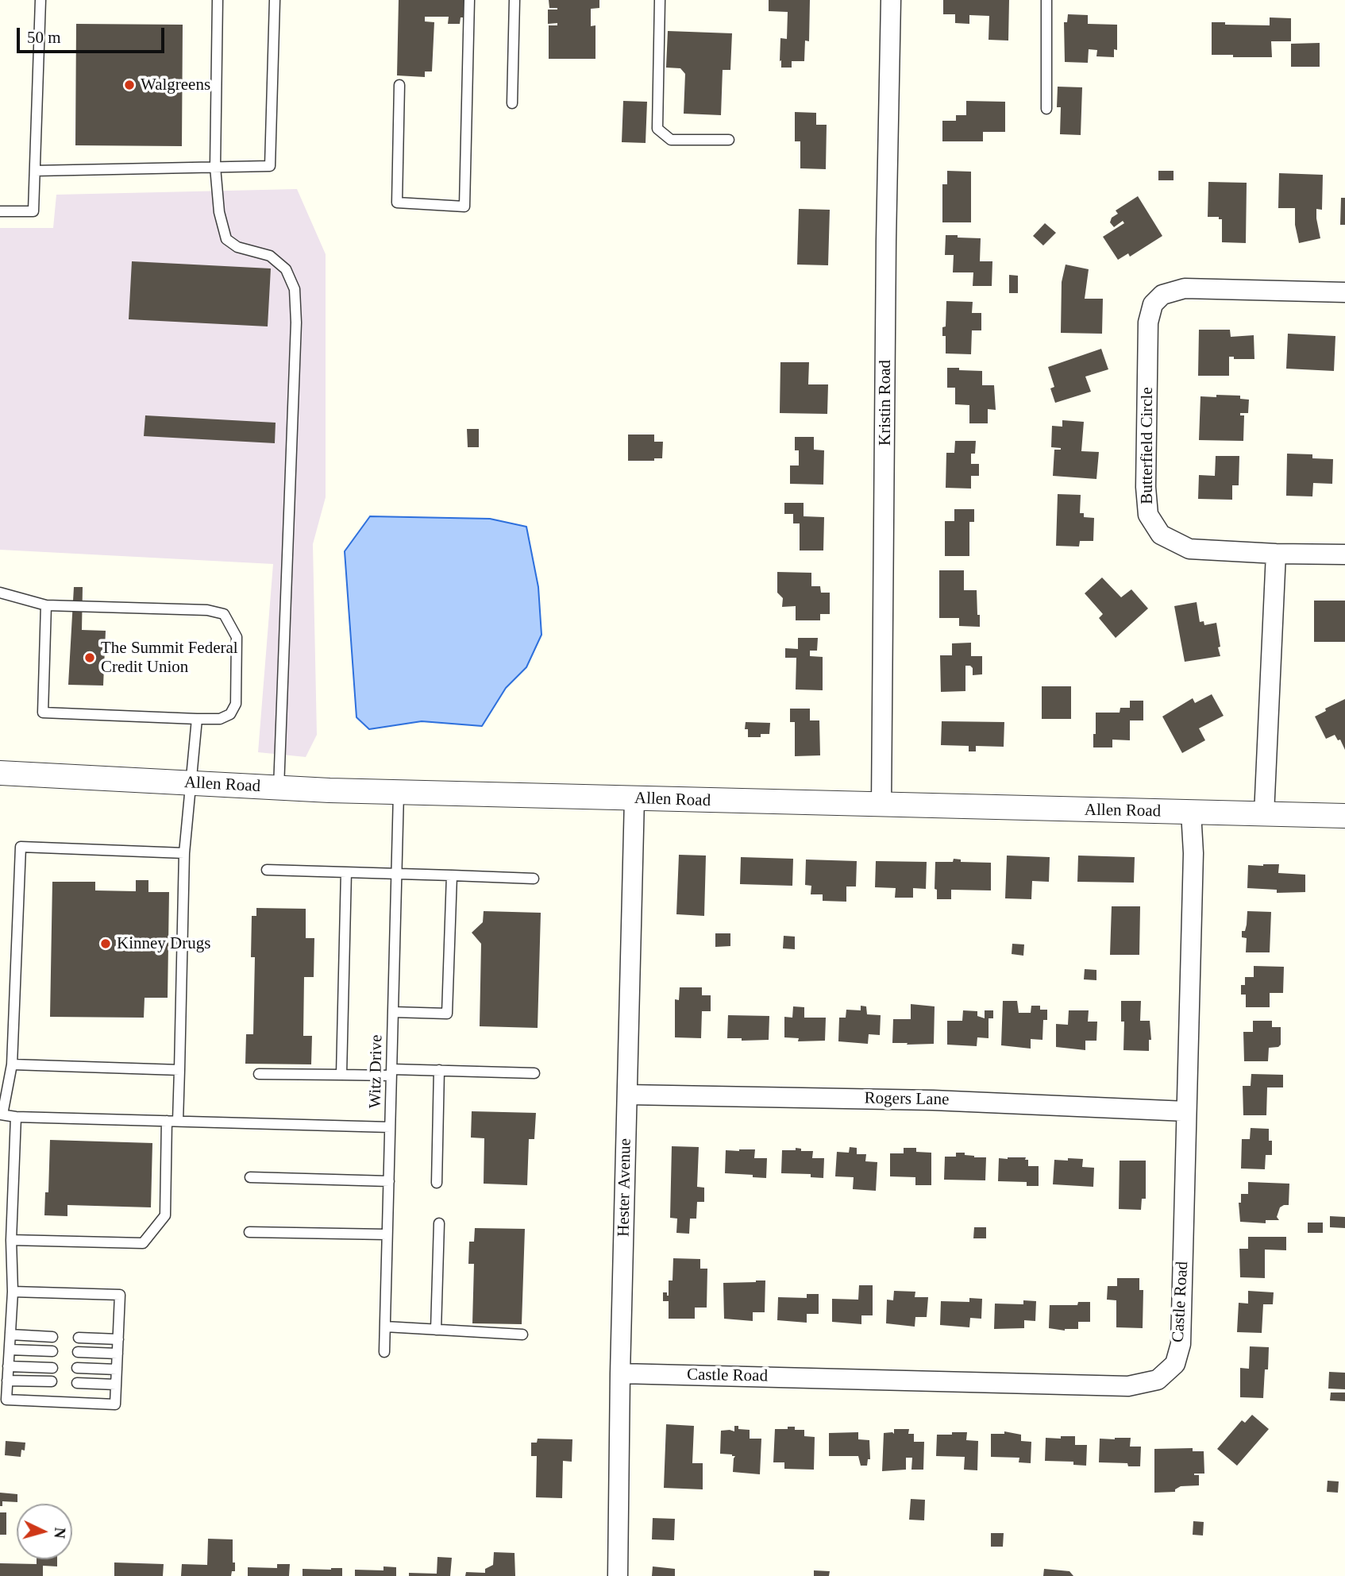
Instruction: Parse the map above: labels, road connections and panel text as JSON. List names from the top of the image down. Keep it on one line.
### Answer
{"streets":{"street":["Kristin Road","Butterfield Circle","Allen Road","Rogers Lane","Hester Avenue","Castle Road"],"lane":["Witz Drive"]},"crossings":[["Kristin Road","Allen Road"],["Allen Road","Witz Drive"],["Allen Road","Hester Avenue"],["Allen Road","Castle Road"],["Rogers Lane","Hester Avenue"],["Rogers Lane","Castle Road"],["Hester Avenue","Castle Road"]],"places":["Walgreens","The Summit Federal Credit Union","Kinney Drugs"],"scale_bar":"50 m","north":"right"}
